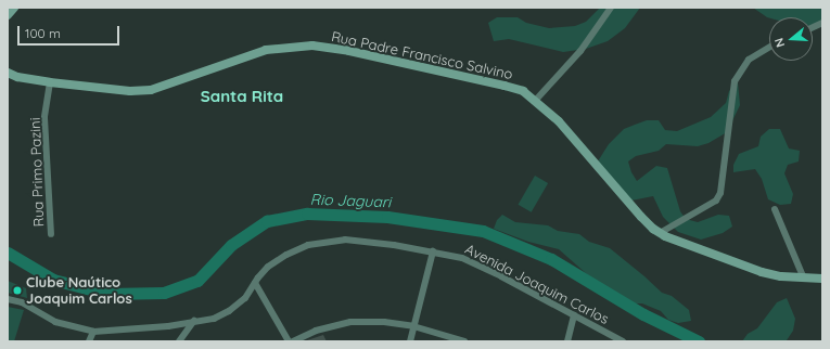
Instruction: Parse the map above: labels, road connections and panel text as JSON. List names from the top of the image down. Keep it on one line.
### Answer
{"streets":{"street":["Rua Padre Francisco Salvino","Rua Primo Pazini","Avenida Joaquim Carlos"]},"crossings":[["Rua Padre Francisco Salvino","Rua Primo Pazini"]],"districts":["Santa Rita"],"water":["Rio Jaguari"],"places":["Clube Naútico Joaquim Carlos"],"scale_bar":"100 m","north":"left"}
